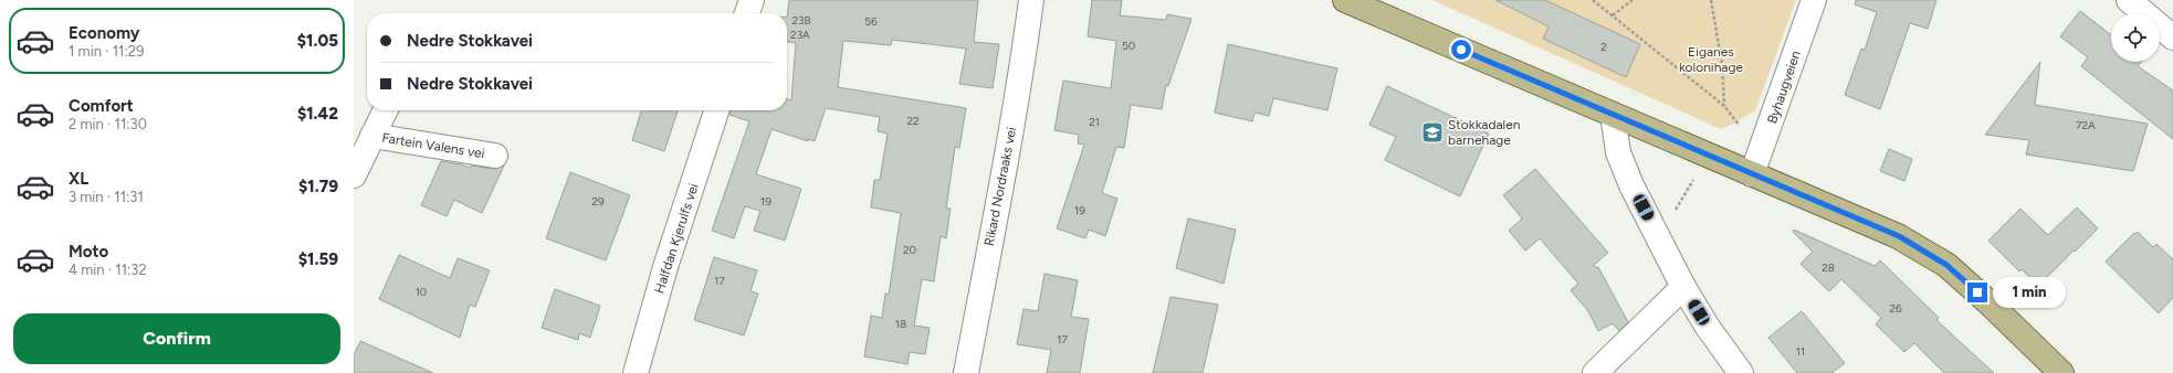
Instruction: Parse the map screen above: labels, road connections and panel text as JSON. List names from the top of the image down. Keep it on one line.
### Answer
{"streets":{"street":["Byhaugveien","Fartein Valens vei","Rikard Nordraaks vei","Halfdan Kjerulfs vei"]},"parks":["Eiganes kolonihage"],"places":{"school or university":["Stokkadalen barnehage"]},"house_numbers":["23B","56","23A","50","2","22","21","72A","29","19","19","20","28","17","10","26","18","17","11"],"page":{"list":[{"name":"Economy","note":"1 min · 11:29","value":"$1.05"},{"name":"Comfort","note":"2 min · 11:30","value":"$1.42"},{"name":"XL","note":"3 min · 11:31","value":"$1.79"},{"name":"Moto","note":"4 min · 11:32","value":"$1.59"}],"banner":["Nedre Stokkavei","Nedre Stokkavei"],"bubble":"1 min","buttons":"Confirm"}}
